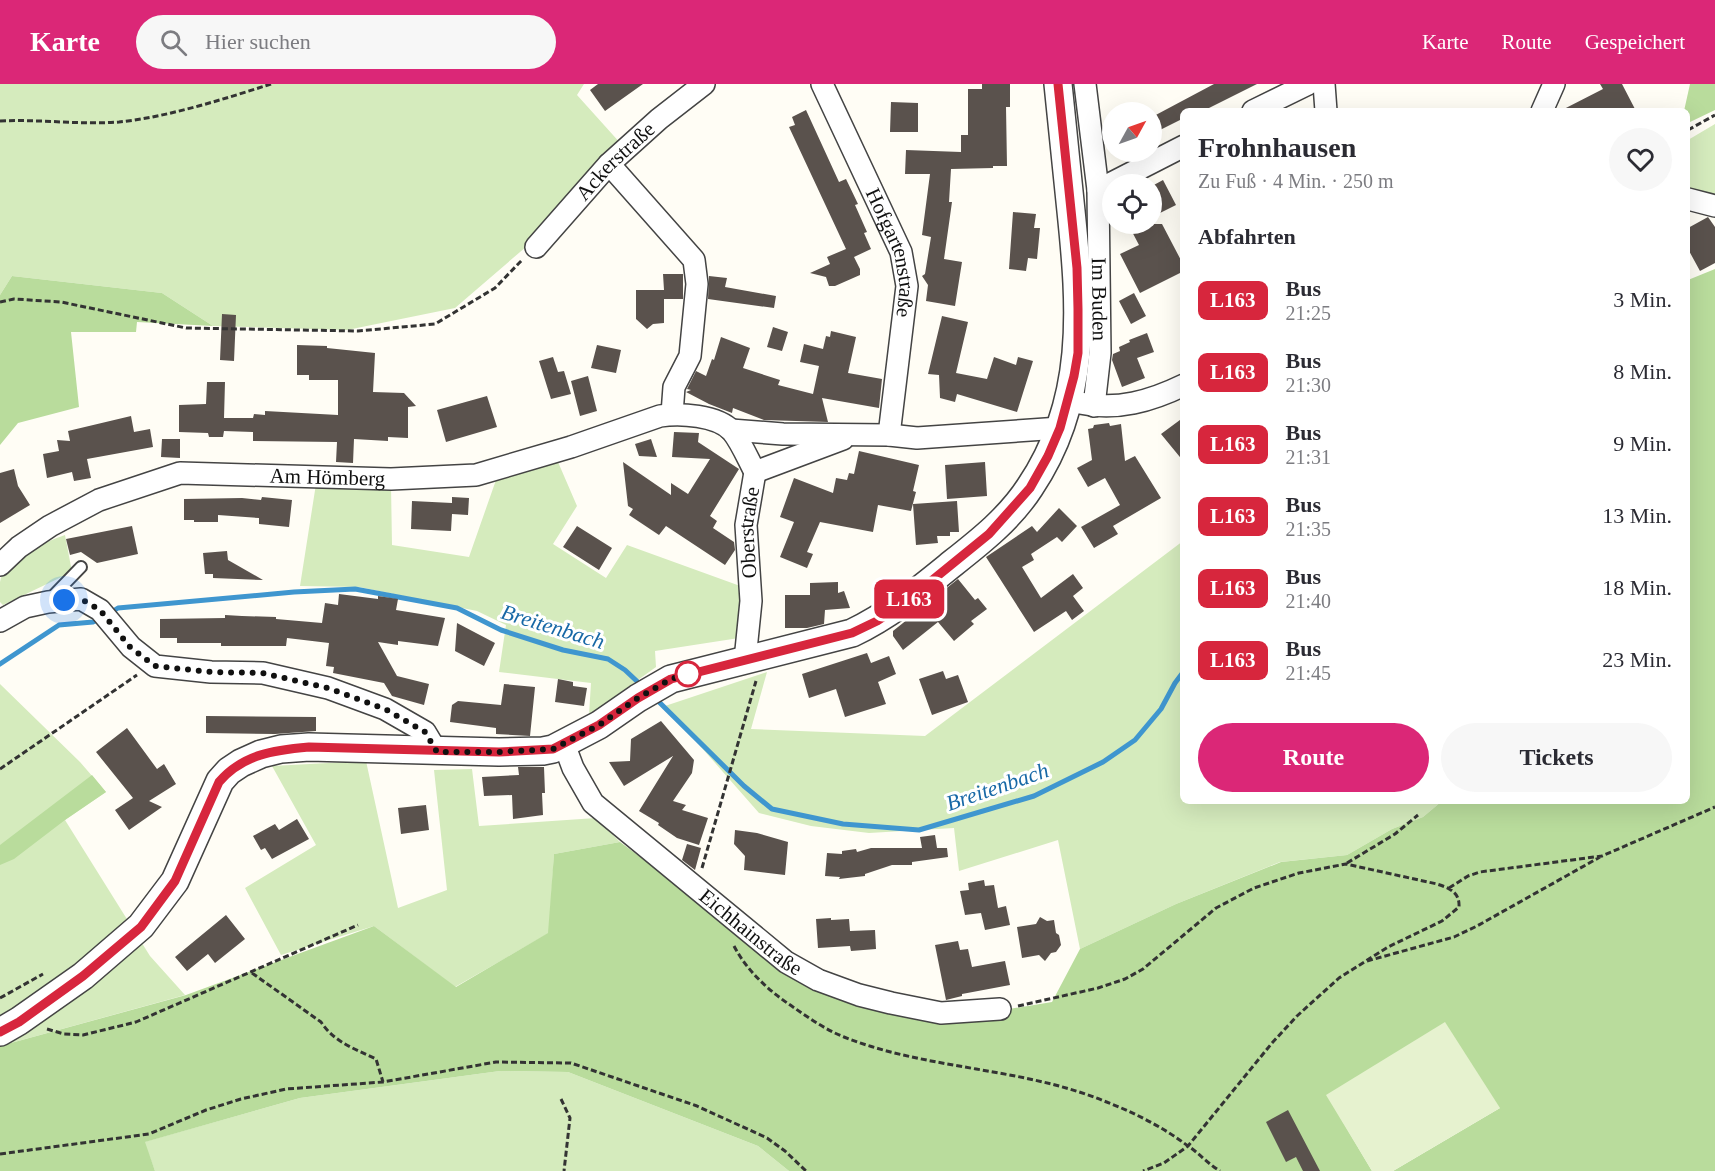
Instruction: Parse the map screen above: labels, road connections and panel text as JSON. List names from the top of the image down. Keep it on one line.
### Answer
{"streets":{"street":["Ackerstraße","Hofgartenstraße","Im Buden","Am Hömberg","Oberstraße","Eichhainstraße"]},"crossings":[["Hofgartenstraße","Oberstraße"],["Am Hömberg","Oberstraße"]],"water":["Breitenbach"],"lines":["bus line L163"],"north":"top right","page":{"header":"Karte","search":"Hier suchen","nav":["Karte","Route","Gespeichert"],"on_map":"L163","heading":[["Frohnhausen","Zu Fuß · 4 Min. · 250 m"],"Abfahrten"],"list":[{"mark":"L163","name":"Bus","note":"21:25","value":"3 Min."},{"mark":"L163","name":"Bus","note":"21:30","value":"8 Min."},{"mark":"L163","name":"Bus","note":"21:31","value":"9 Min."},{"mark":"L163","name":"Bus","note":"21:35","value":"13 Min."},{"mark":"L163","name":"Bus","note":"21:40","value":"18 Min."},{"mark":"L163","name":"Bus","note":"21:45","value":"23 Min."}],"buttons":["Route","Tickets"]}}
